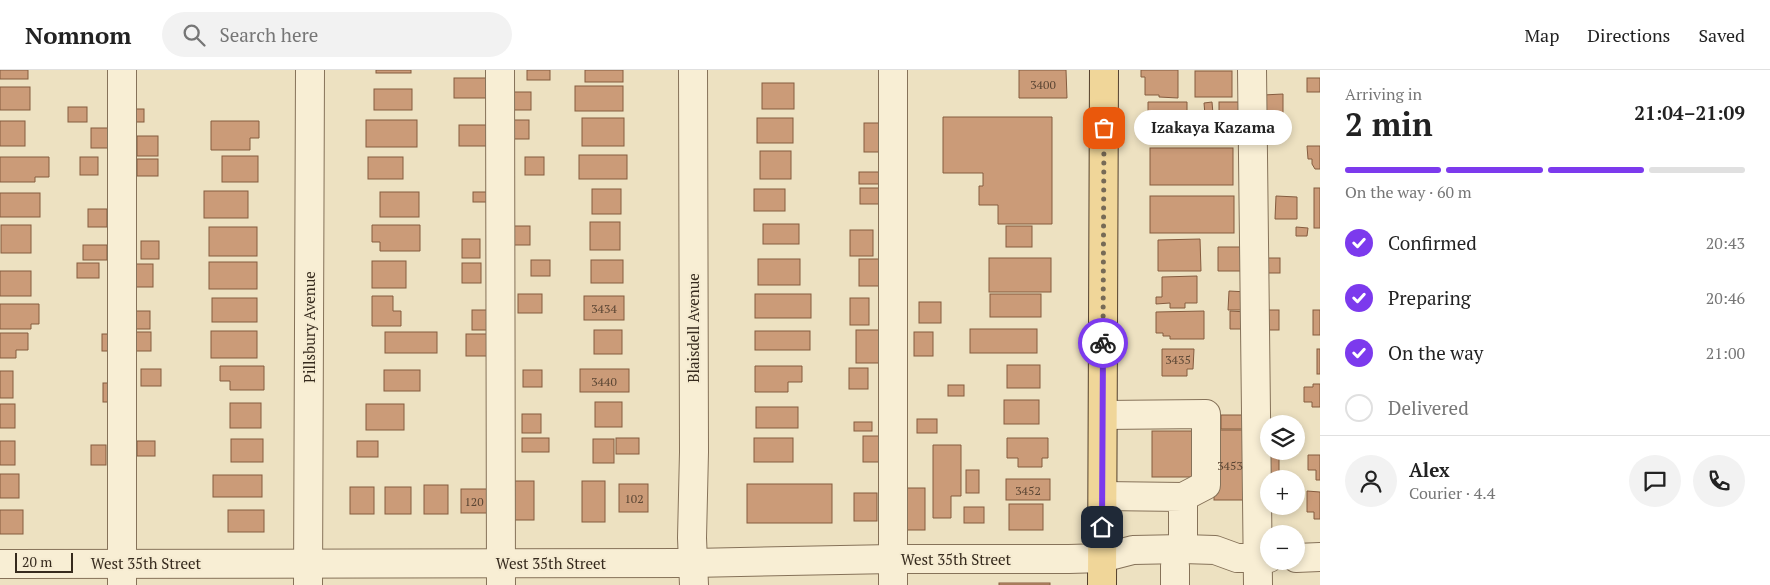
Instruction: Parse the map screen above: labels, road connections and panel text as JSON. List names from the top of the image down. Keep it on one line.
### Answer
{"streets":{"street":["Pillsbury Avenue","Blaisdell Avenue","West 35th Street"]},"crossings":[["Pillsbury Avenue","West 35th Street"],["Blaisdell Avenue","West 35th Street"]],"places":["Izakaya Kazama"],"house_numbers":["3400","3434","3435","3440","3453","3452","102","120"],"scale_bar":"20 m","page":{"header":"Nomnom","search":"Search here","nav":["Map","Directions","Saved"],"heading":["2 min","Arriving in","21:04–21:09"],"panel":["Alex","Courier · 4.4"],"bubble":"Izakaya Kazama","bar":"On the way · 60 m","list":[["Confirmed","20:43"],["Preparing","20:46"],["On the way","21:00"],"Delivered"],"map_buttons":["+","−"],"scale":"20 m"}}
